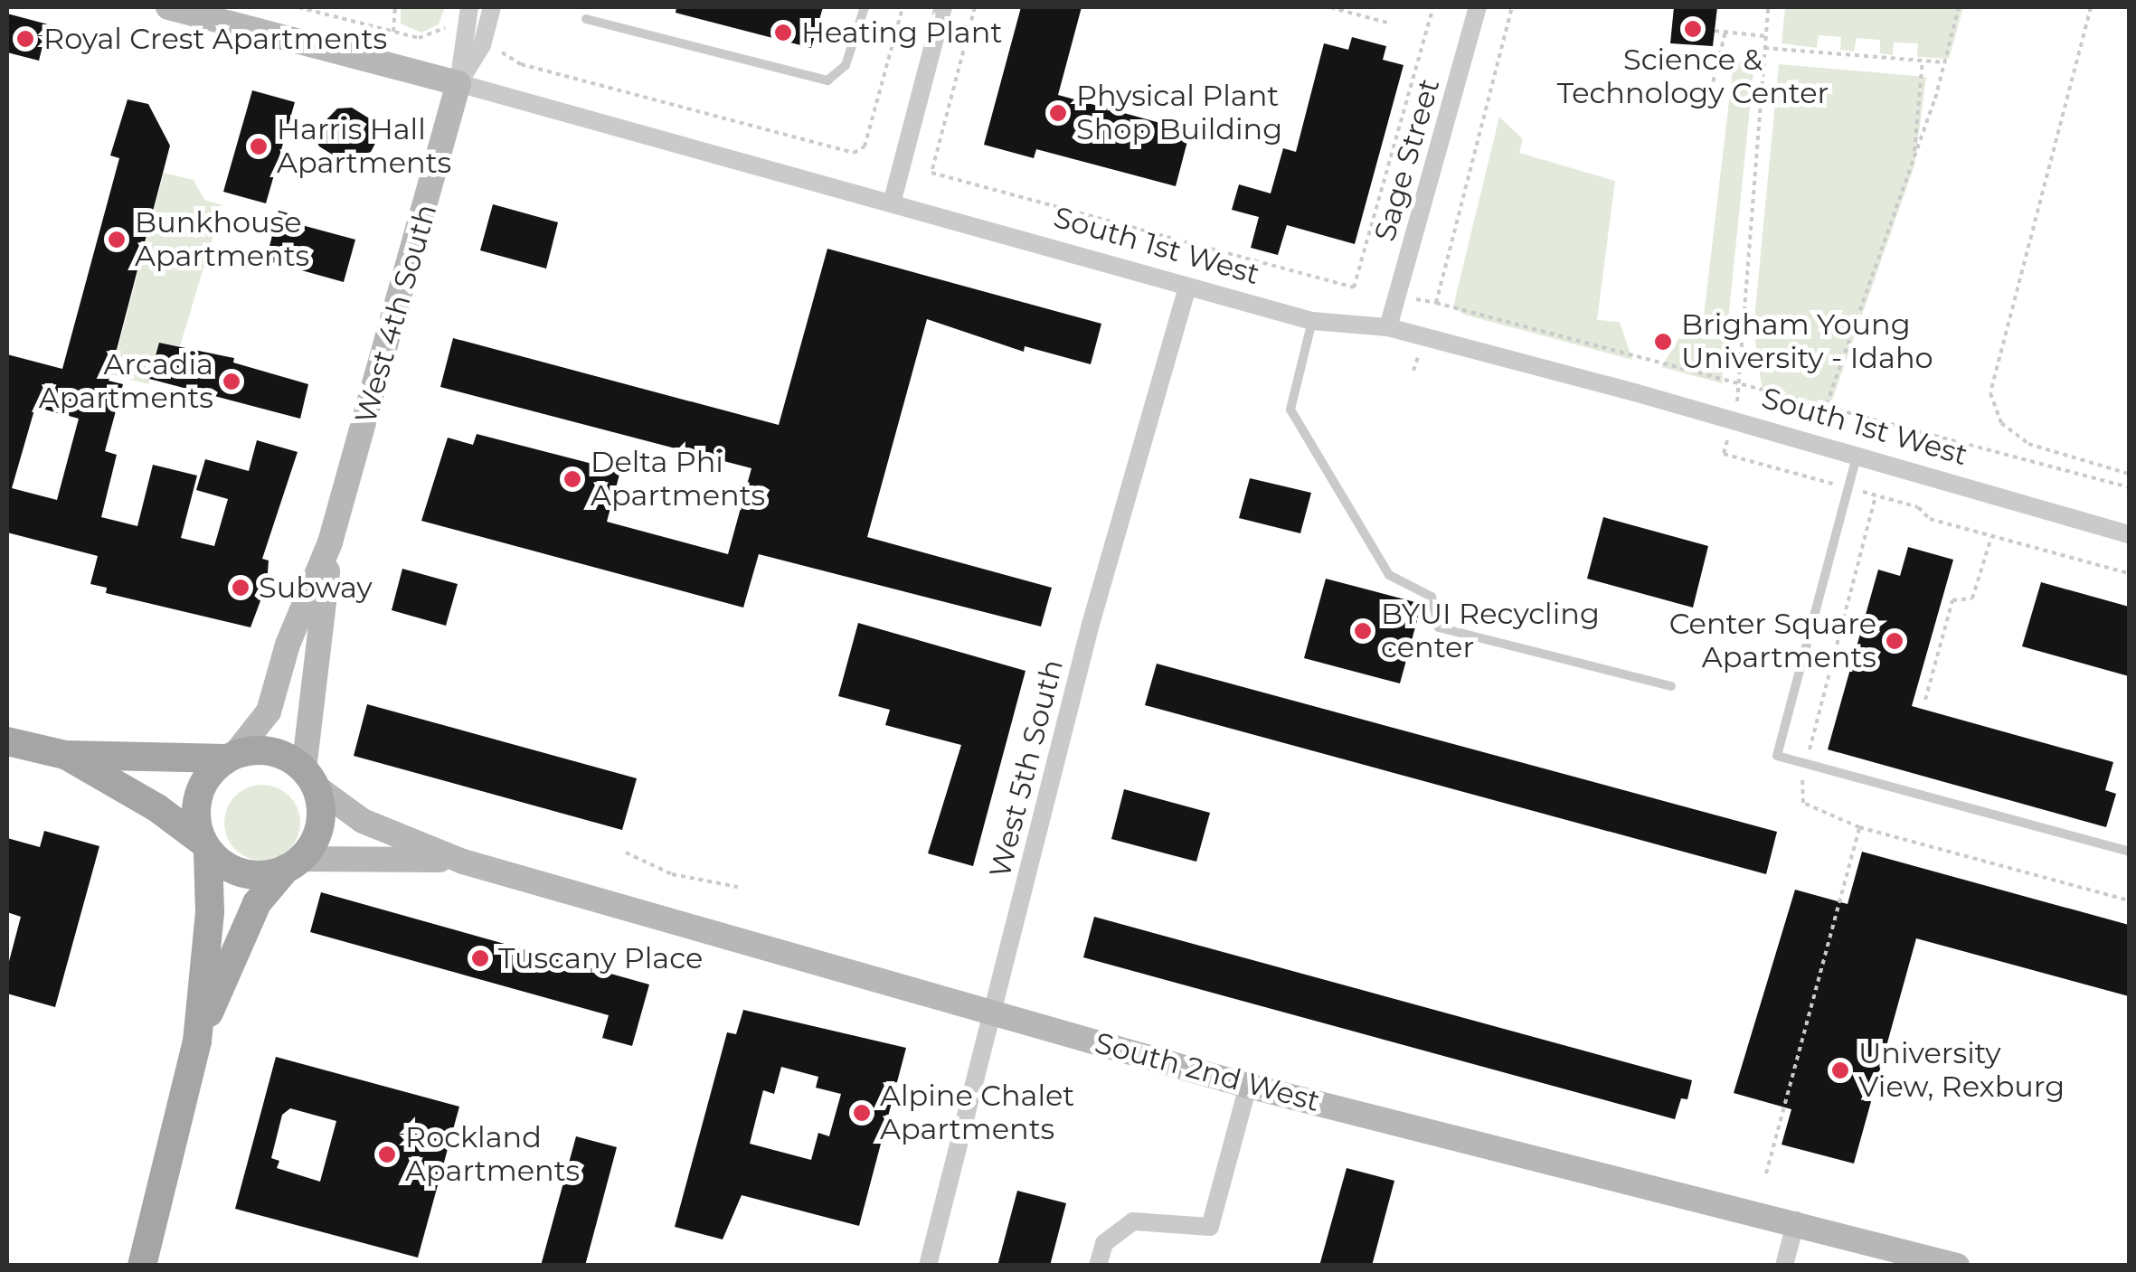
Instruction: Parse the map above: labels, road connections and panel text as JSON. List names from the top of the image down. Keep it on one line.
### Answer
{"streets":{"main road":["South 1st West","West 4th South","South 2nd West"],"street":["Sage Street","West 5th South"]},"crossings":[["Sage Street","South 1st West"],["South 1st West","West 4th South"],["South 1st West","West 5th South"],["West 4th South","South 2nd West"],["West 5th South","South 2nd West"]],"places":["Science & Technology Center","Heating Plant","Royal Crest Apartments","Physical Plant Shop Building","Harris Hall Apartments","Bunkhouse Apartments","Brigham Young University - Idaho","Arcadia Apartments","Delta Phi Apartments","Subway","BYUI Recycling center","Center Square Apartments","Tuscany Place","University View, Rexburg","Alpine Chalet Apartments","Rockland Apartments"]}
